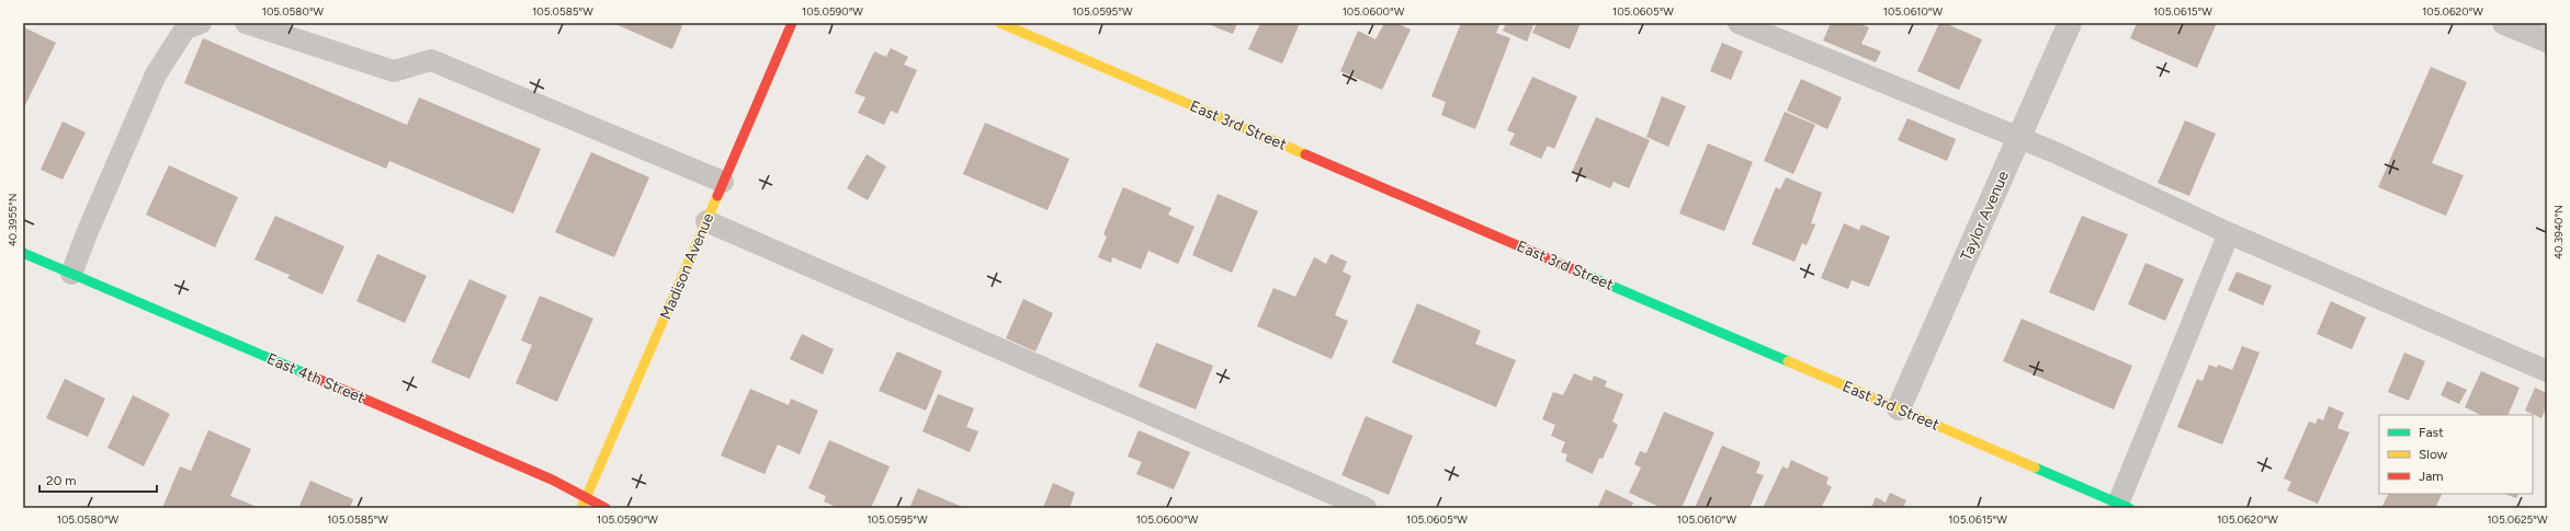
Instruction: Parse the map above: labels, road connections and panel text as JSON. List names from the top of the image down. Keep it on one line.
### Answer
{"streets":{"street":["East 3rd Street","Taylor Avenue","Madison Avenue","East 4th Street"]},"crossings":[["East 3rd Street","Taylor Avenue"],["Madison Avenue","East 4th Street"]],"legend":["Fast","Slow","Jam"],"scale_bar":"20 m","coordinates":["105.0580°W","105.0585°W","105.0590°W","105.0595°W","105.0600°W","105.0605°W","105.0610°W","105.0615°W","105.0620°W","40.3955°N","40.3940°N","105.0625°W"]}
